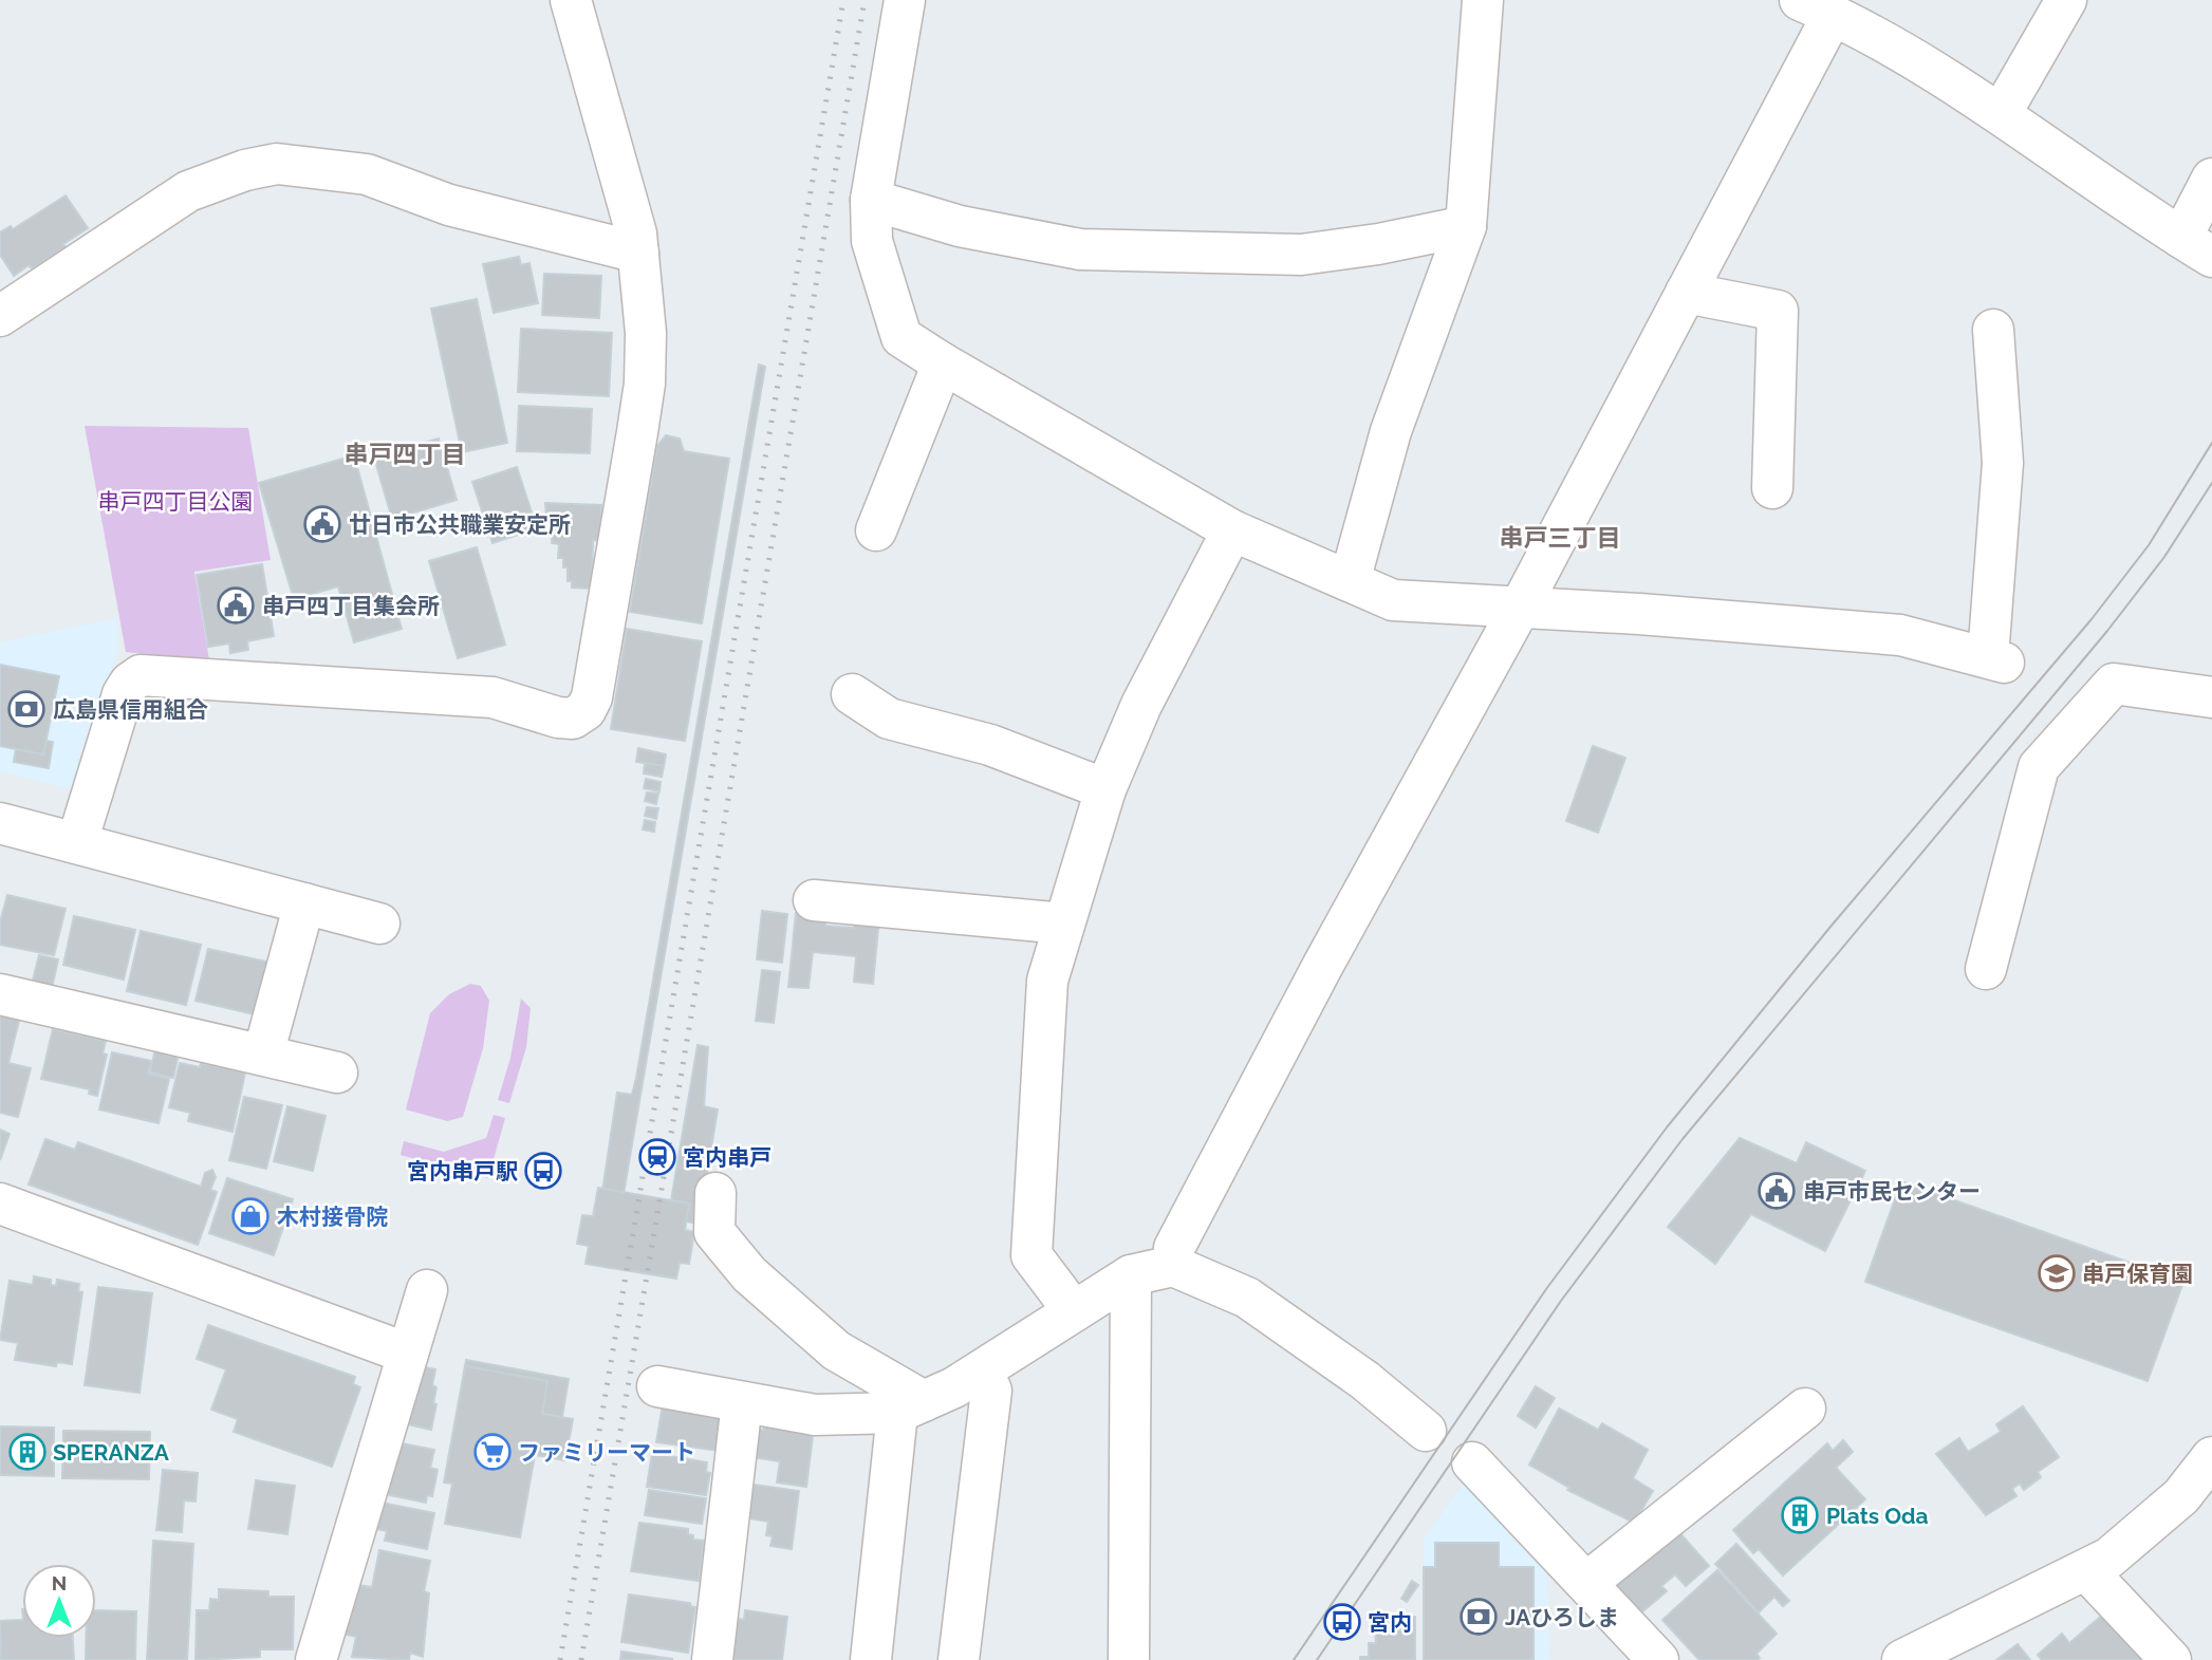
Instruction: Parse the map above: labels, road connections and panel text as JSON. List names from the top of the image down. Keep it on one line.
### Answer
{"districts":["串戸四丁目","串戸三丁目"],"parks":["串戸四丁目公園"],"places":{"public building":["廿日市公共職業安定所","串戸四丁目集会所","串戸市民センター"],"bank":["広島県信用組合","JAひろしま"],"station":["宮内串戸"],"bus stop":["宮内串戸駅","宮内"],"shop":["木村接骨院"],"school or university":["串戸保育園"],"building":["SPERANZA","Plats Oda"],"supermarket":["ファミリーマート"]},"north":"top"}
